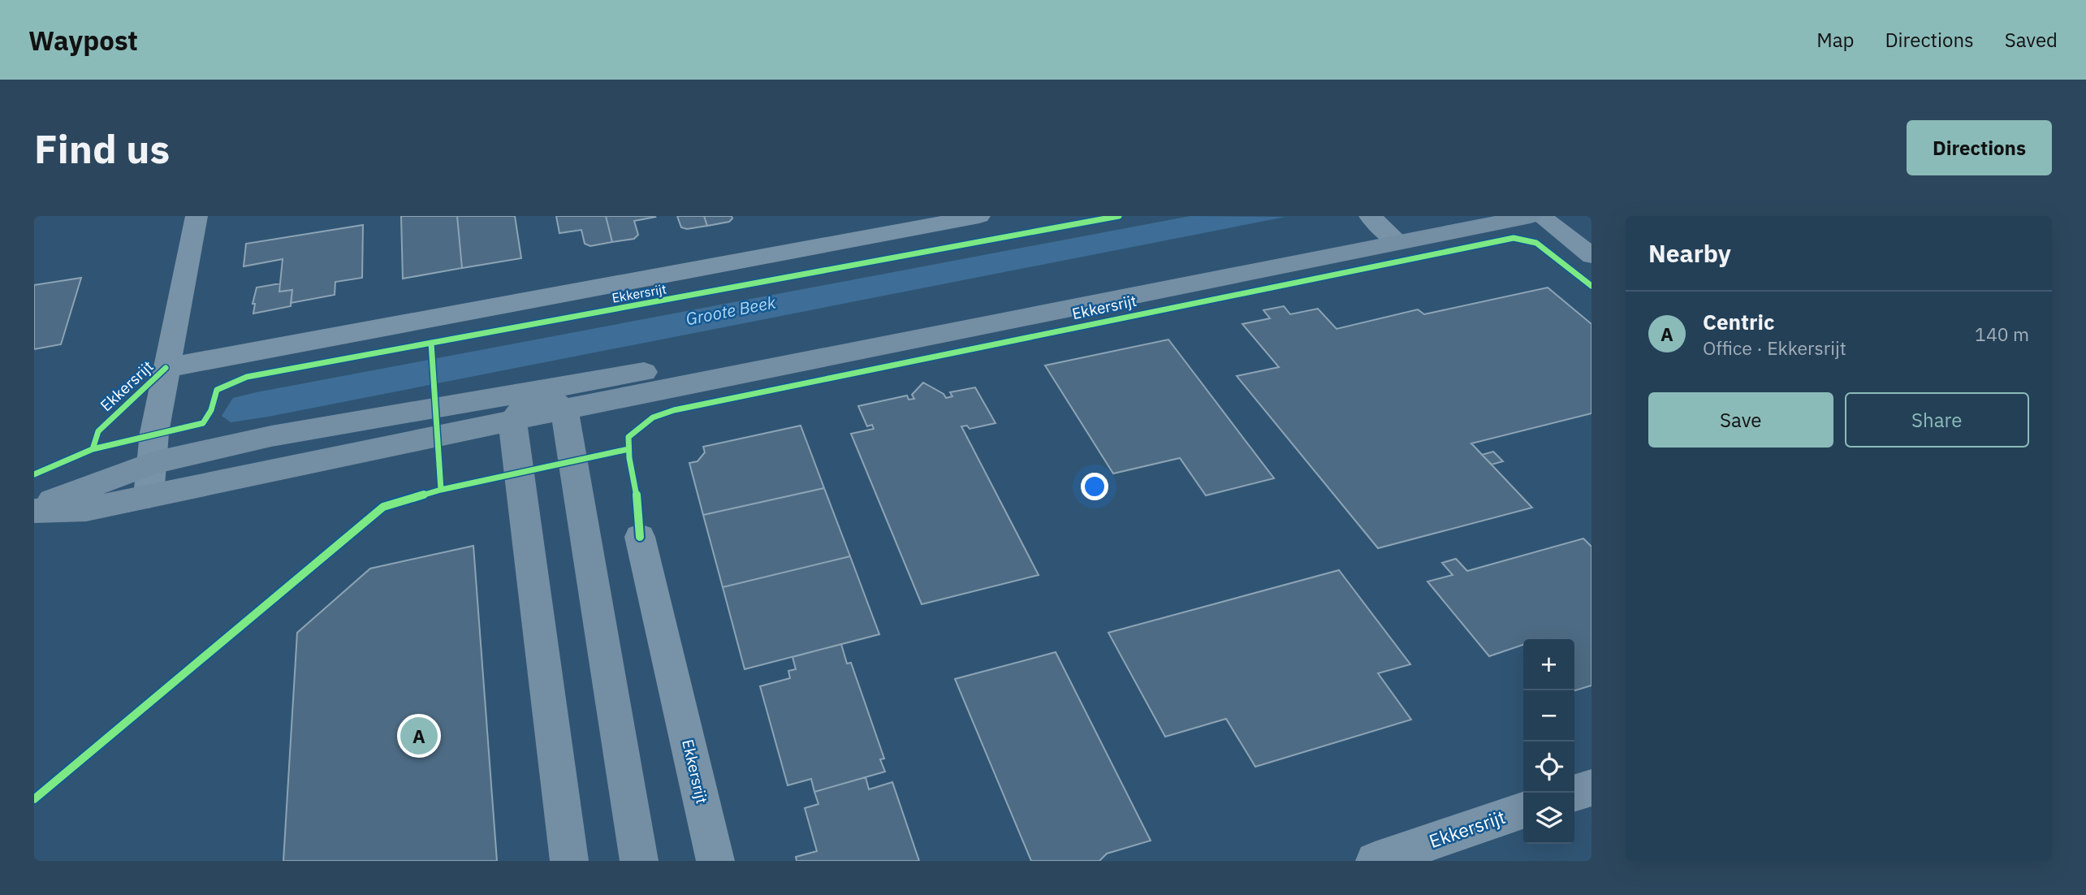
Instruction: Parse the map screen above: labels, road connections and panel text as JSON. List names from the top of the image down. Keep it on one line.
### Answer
{"streets":{"main road":["Ekkersrijt"]},"water":["Groote Beek"],"page":{"header":"Waypost","nav":["Map","Directions","Saved"],"buttons":["Directions",["Save","Share"]],"title":"Find us","heading":"Nearby","list":[{"mark":"A","name":"Centric","note":"Office · Ekkersrijt","value":"140 m"}],"map_buttons":["+","−"],"pins":"A"}}
